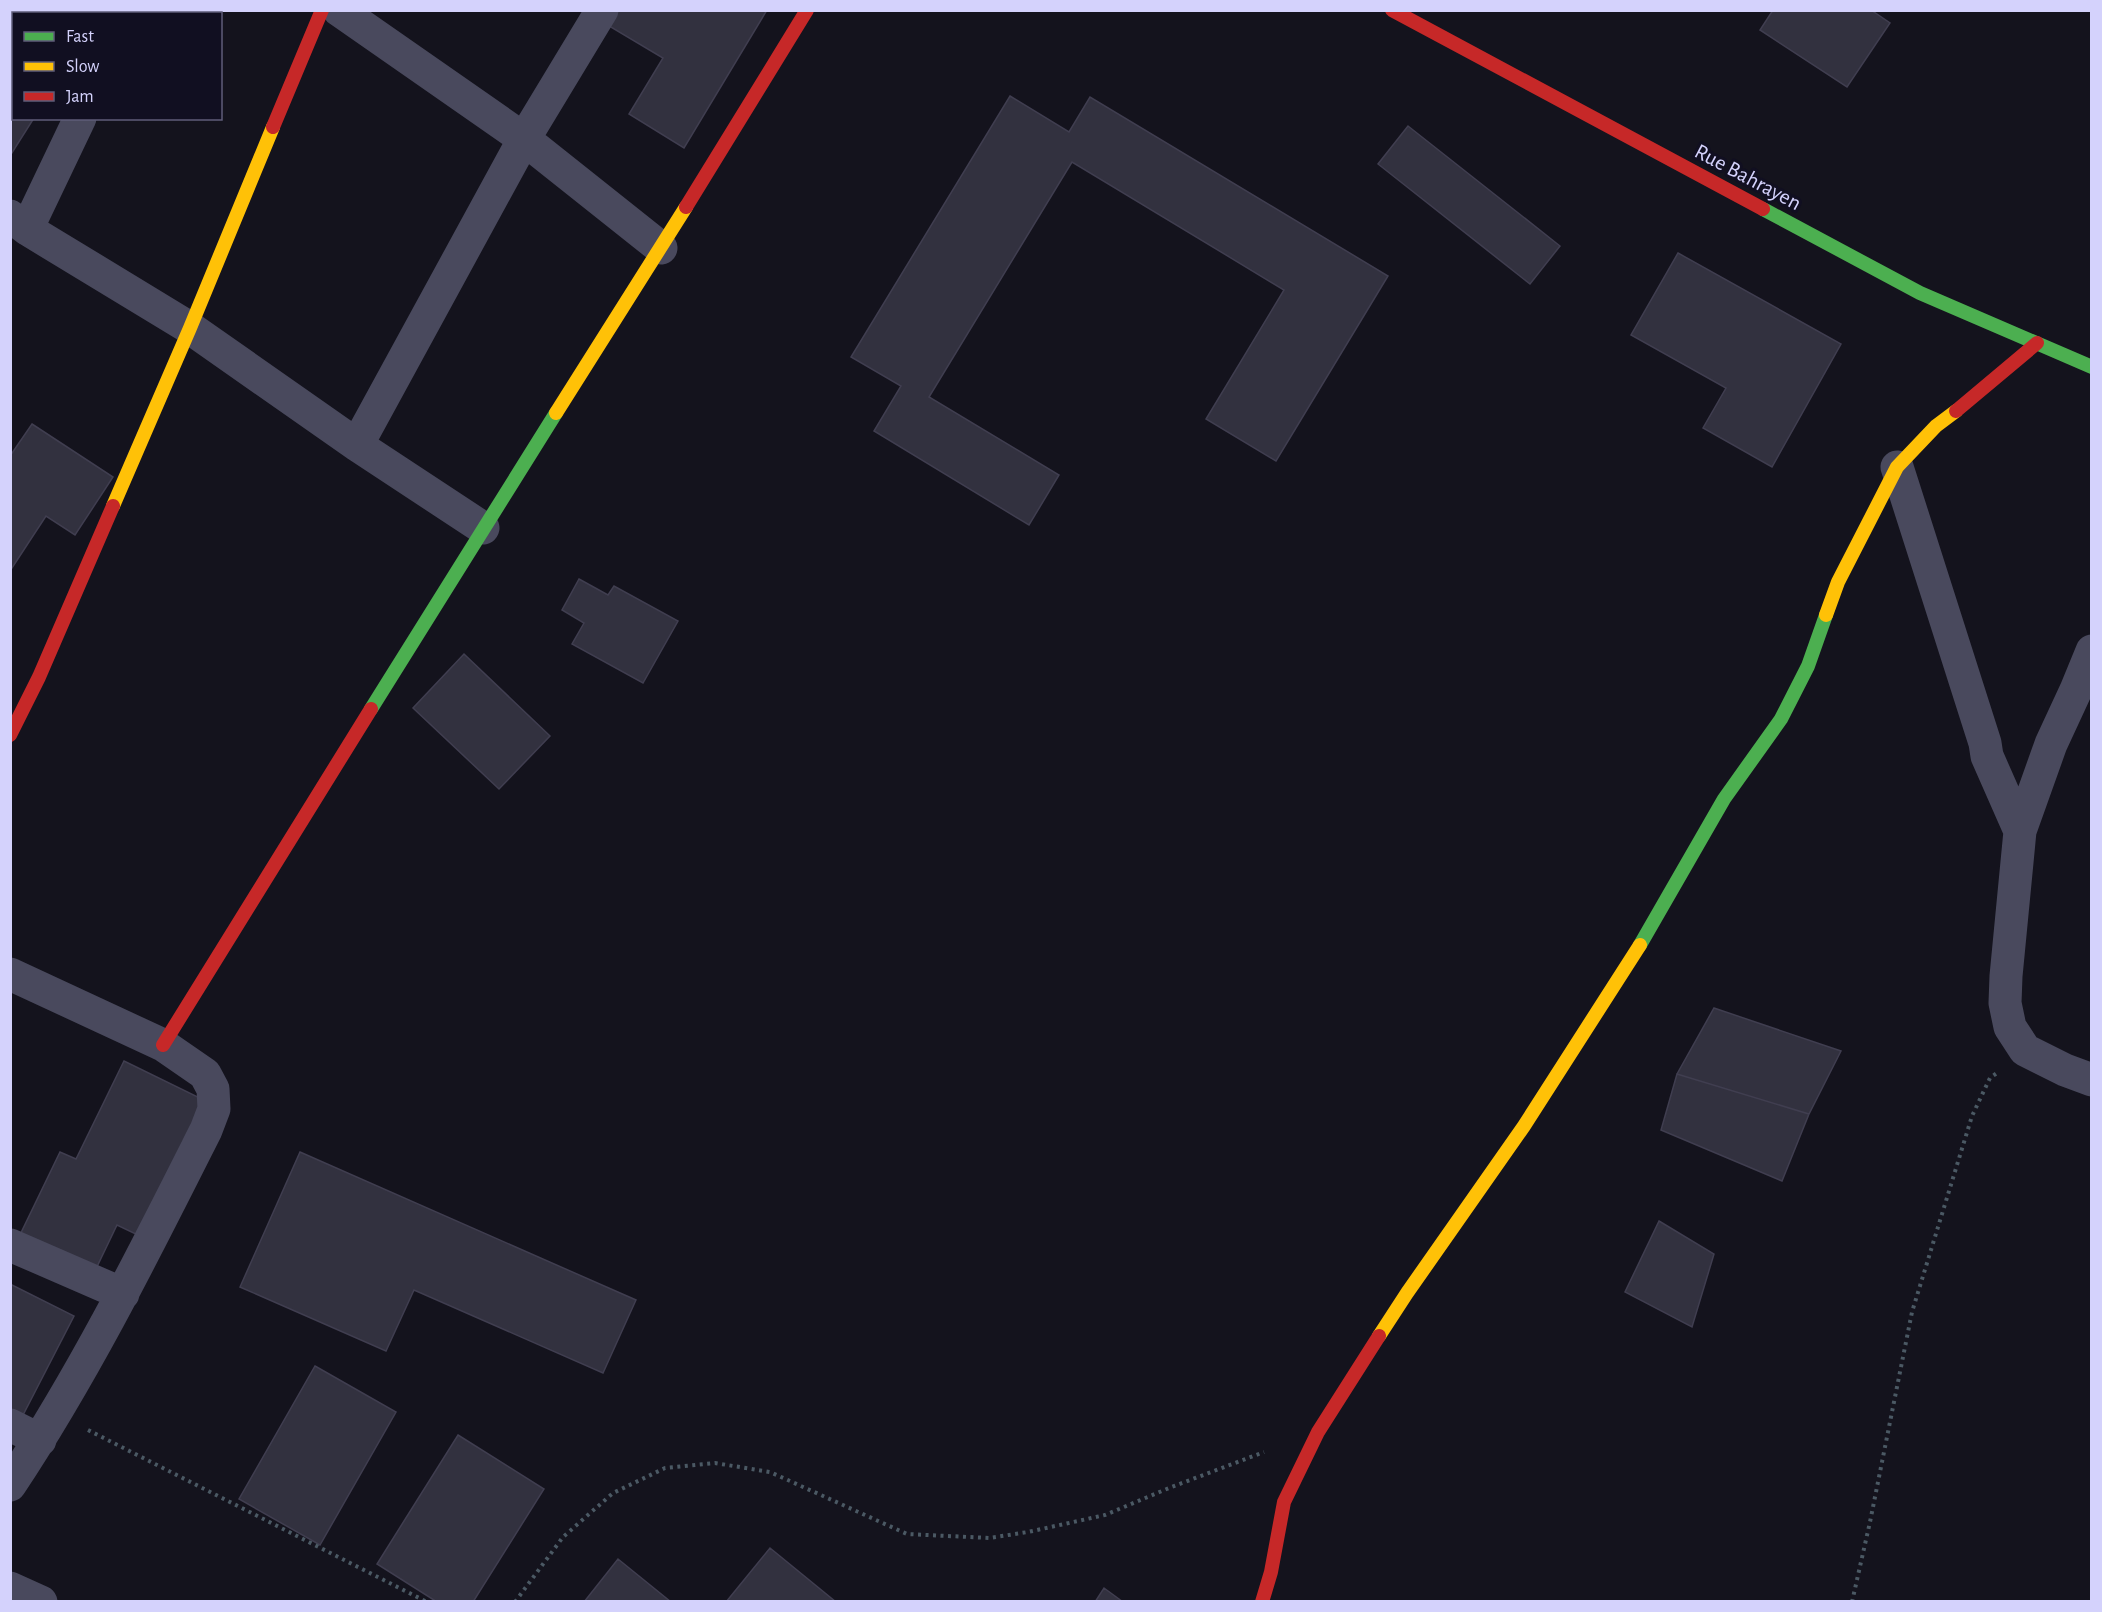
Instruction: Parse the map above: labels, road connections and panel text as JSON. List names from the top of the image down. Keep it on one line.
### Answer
{"streets":{"street":["Rue Bahrayen"]},"legend":["Fast","Slow","Jam"]}
